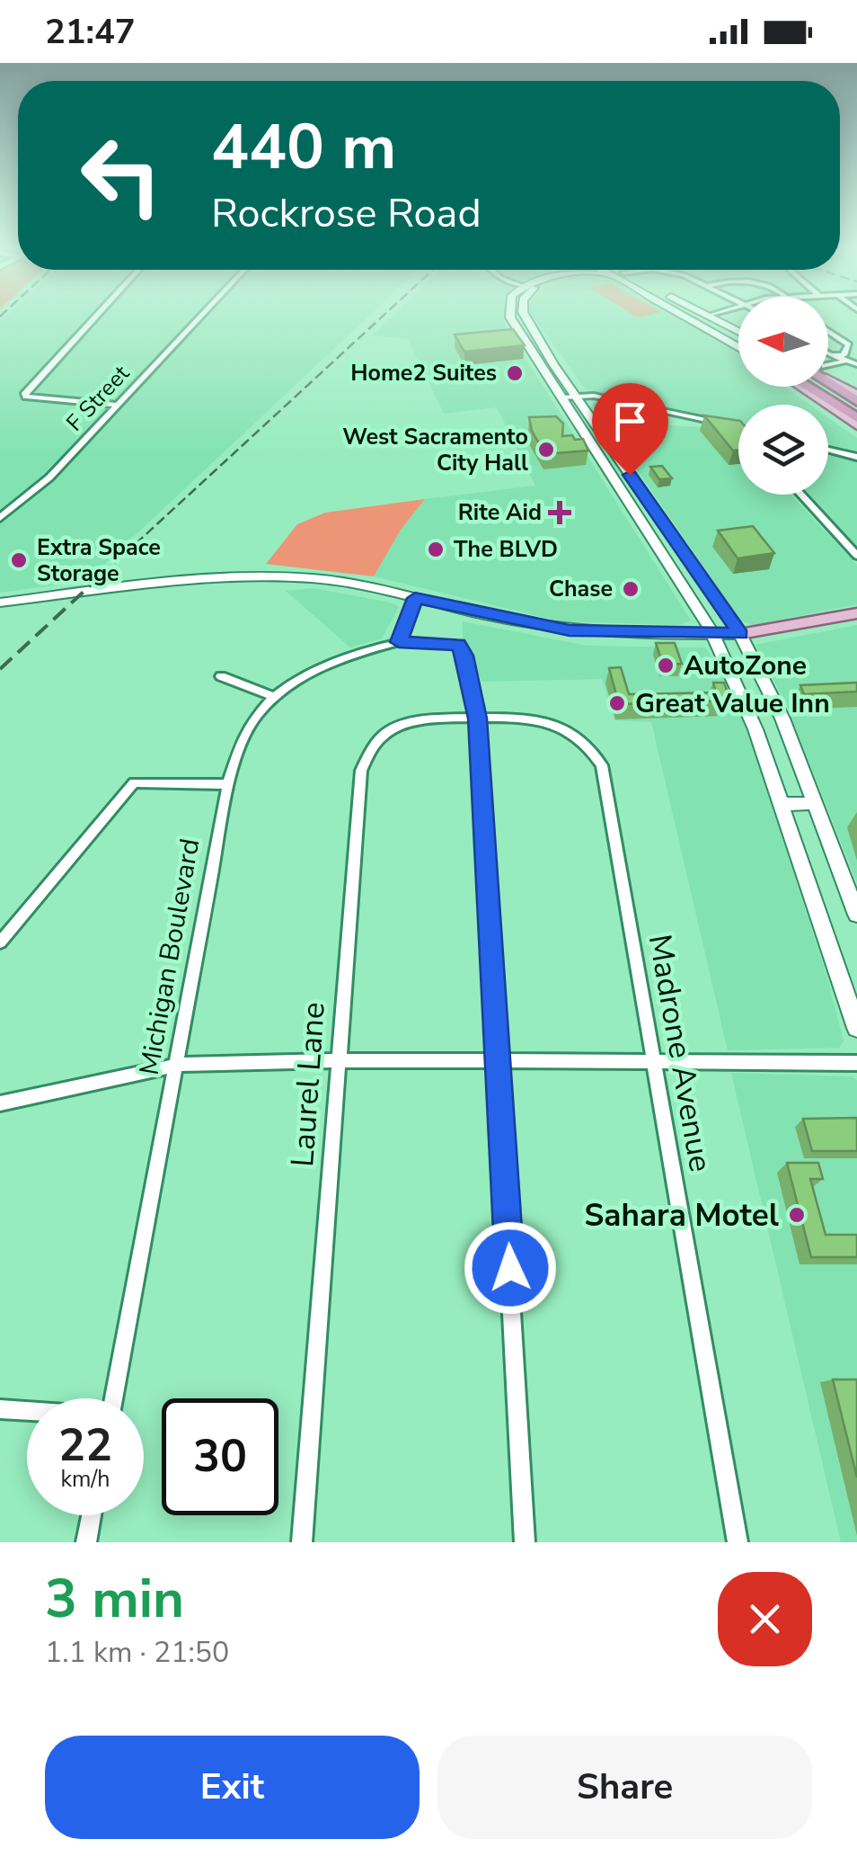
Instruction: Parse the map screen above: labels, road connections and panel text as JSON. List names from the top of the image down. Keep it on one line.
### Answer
{"streets":{"street":["F Street","Michigan Boulevard","Madrone Avenue","Laurel Lane"]},"crossings":[["Michigan Boulevard","Madrone Avenue"],["Michigan Boulevard","Laurel Lane"],["Madrone Avenue","Laurel Lane"]],"places":{"other":["Home2 Suites","West Sacramento City Hall","The BLVD","Extra Space Storage","Chase","AutoZone","Great Value Inn","Sahara Motel"],"health":["Rite Aid"]},"north":"left","page":{"status":"21:47","turn":["440 m","Rockrose Road"],"speed":"22 km/h","limit":"30","heading":["3 min","1.1 km · 21:50"],"buttons":["Exit","Share"]}}
